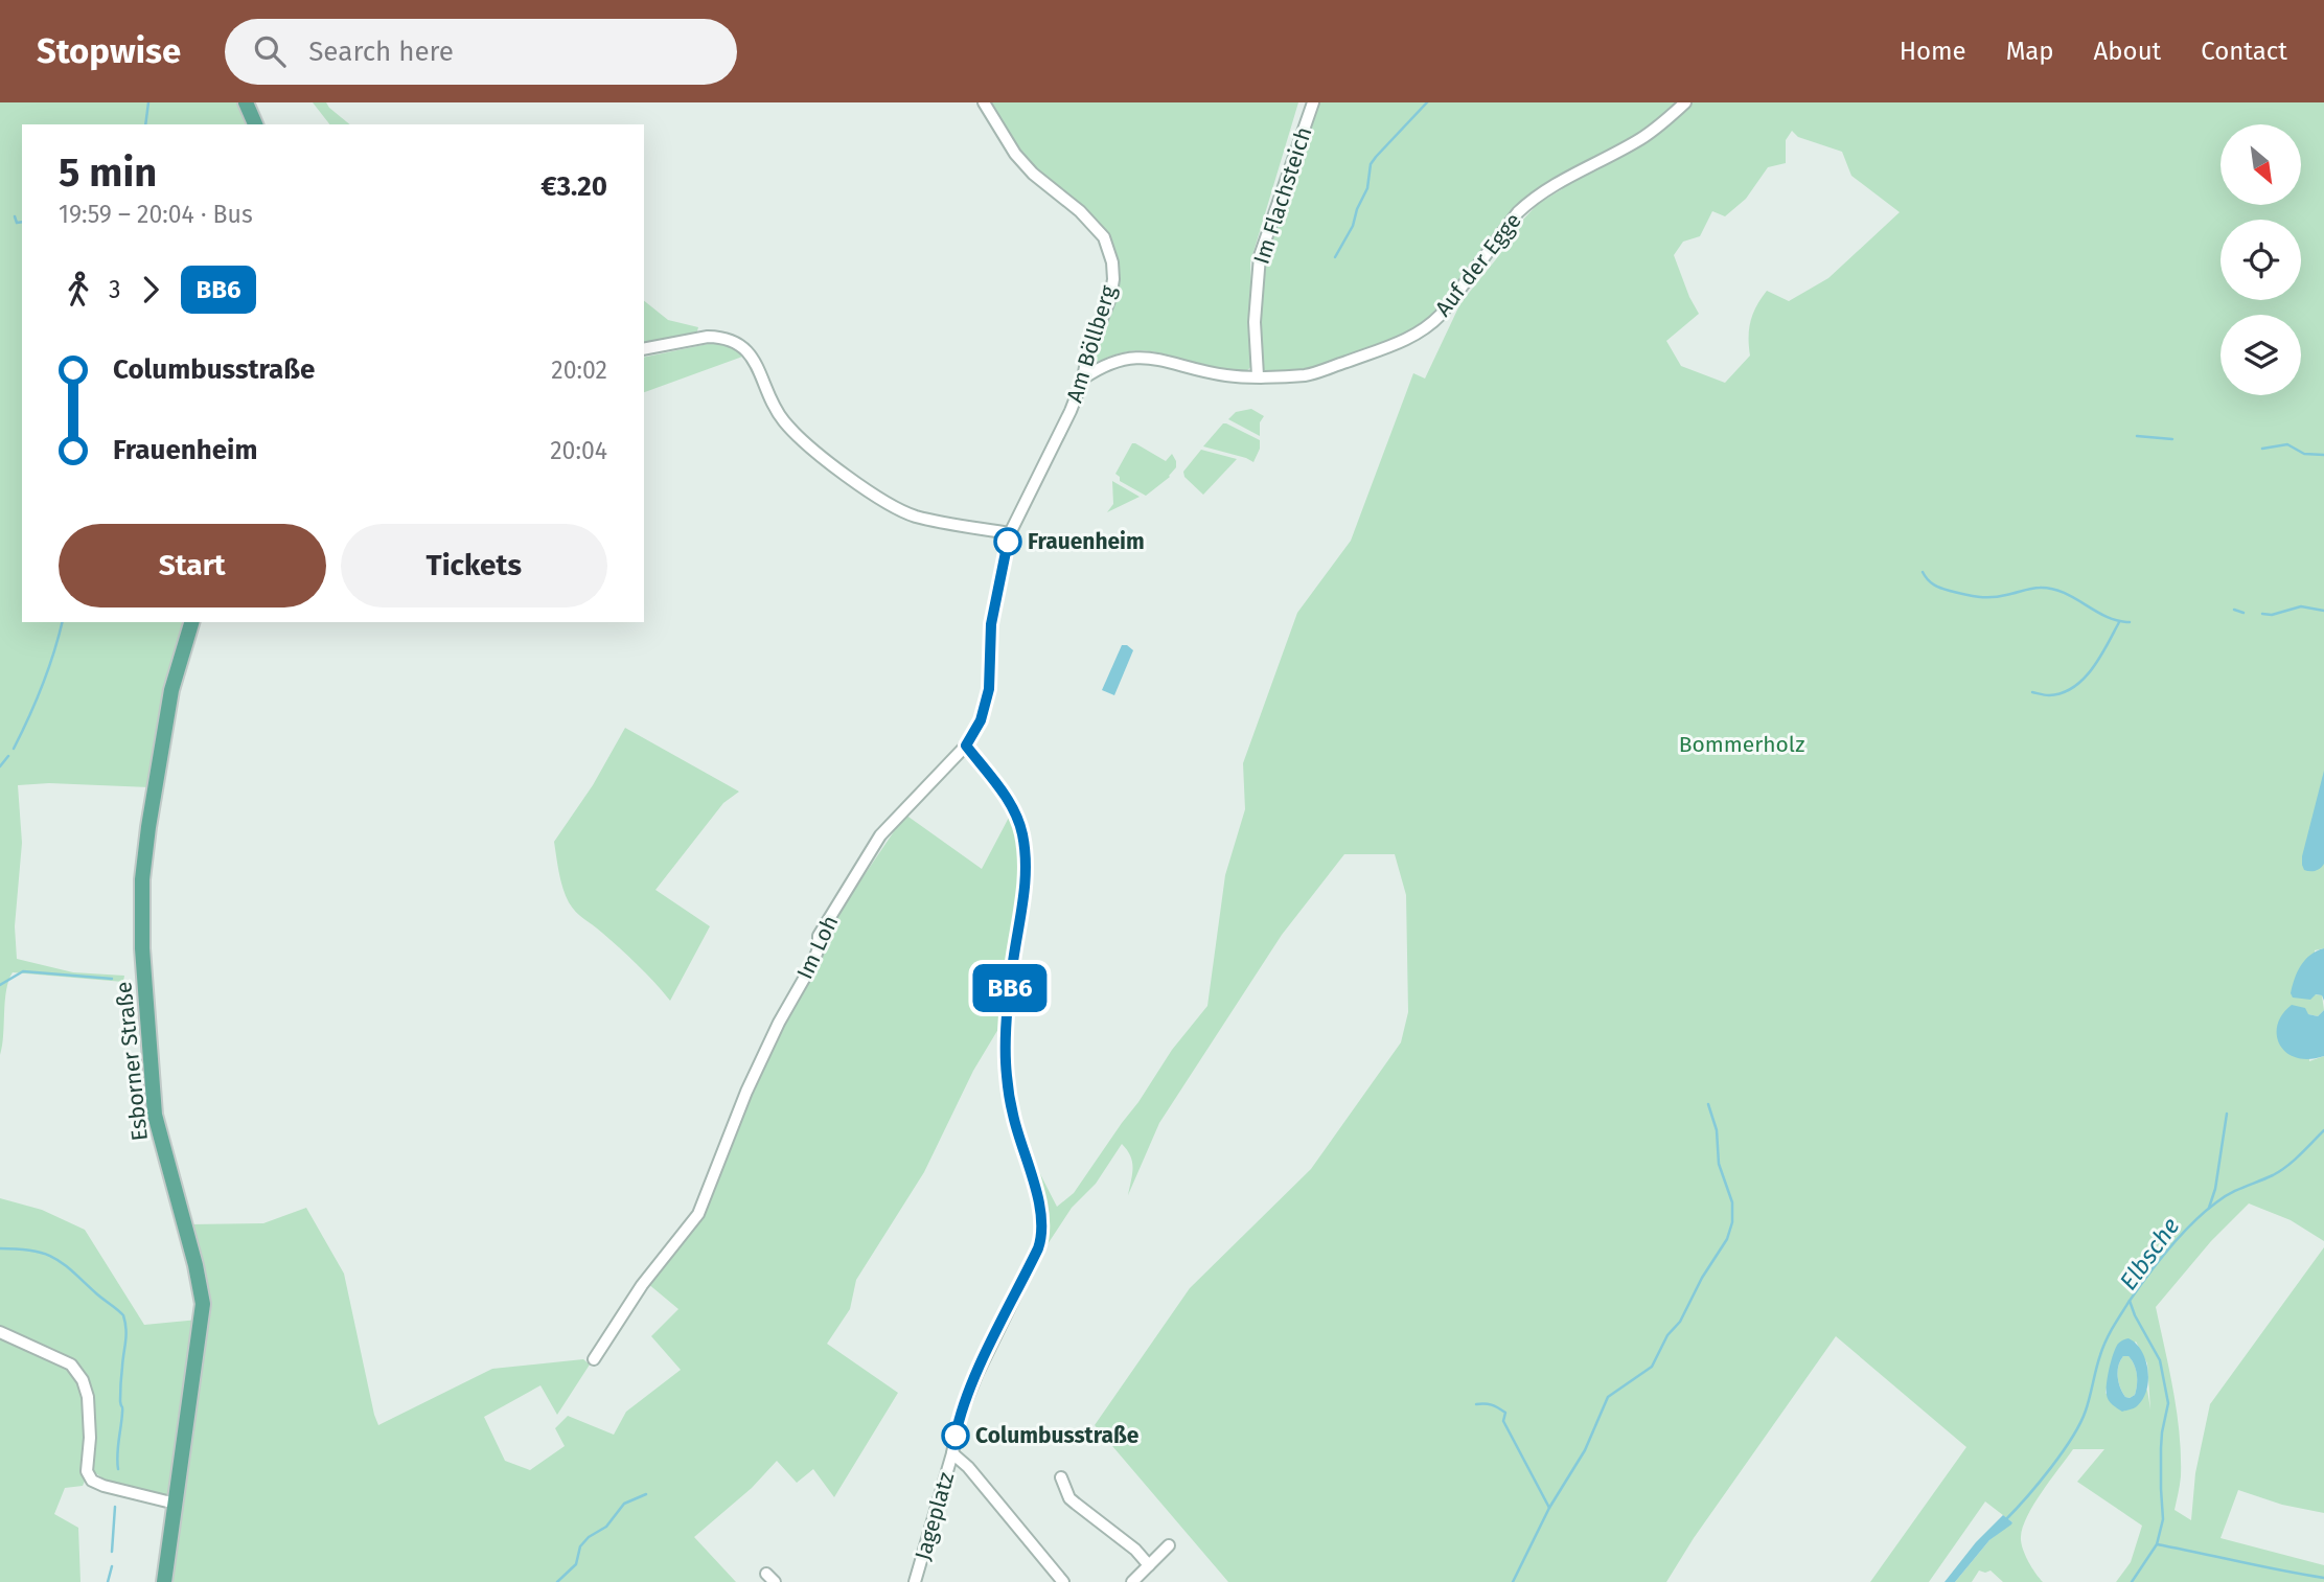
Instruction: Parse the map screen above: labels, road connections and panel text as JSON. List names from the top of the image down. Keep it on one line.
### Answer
{"streets":{"main road":["Esborner Straße"],"street":["Im Flachsteich","Auf der Egge","Am Böllberg","Im Loh","Jageplatz"]},"crossings":[["Im Flachsteich","Auf der Egge"],["Auf der Egge","Am Böllberg"],["Am Böllberg","Im Loh"],["Im Loh","Jageplatz"]],"water":["Elbsche"],"parks":["Bommerholz"],"places":["Frauenheim","Columbusstraße"],"lines":["bus line BB6"],"north":"bottom right","page":{"header":"Stopwise","search":"Search here","nav":["Home","Map","About","Contact"],"on_map":"BB6","heading":["5 min","19:59 – 20:04 · Bus","€3.20"],"legs":["3","BB6"],"list":[{"name":"Columbusstraße","value":"20:02"},{"name":"Frauenheim","value":"20:04"}],"buttons":["Start","Tickets"]}}
